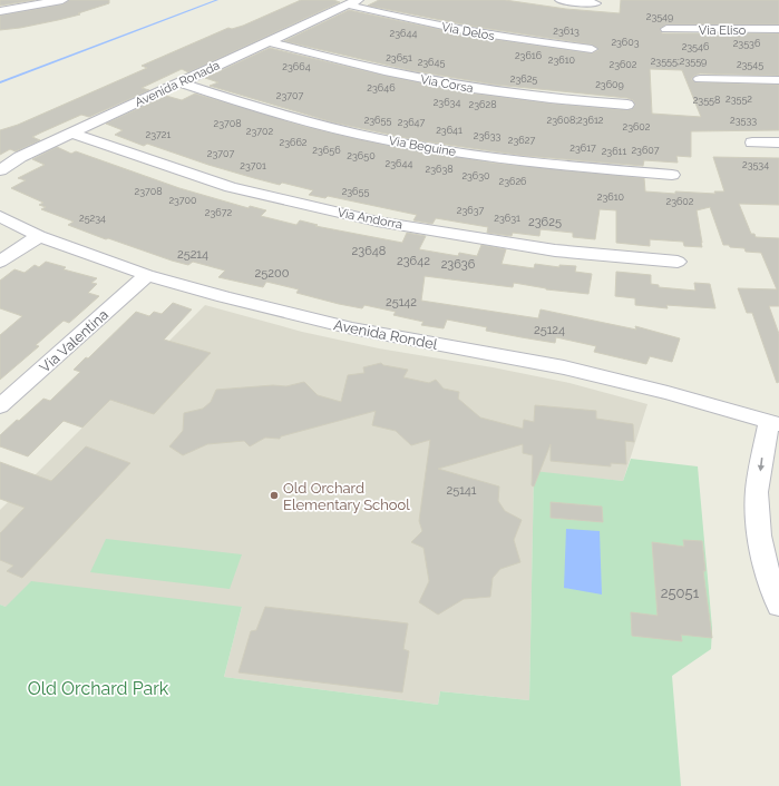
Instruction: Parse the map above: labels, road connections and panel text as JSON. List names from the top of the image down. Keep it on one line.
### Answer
{"streets":{"street":["Via Eliso","Via Delos","Avenida Ronada","Via Corsa","Via Beguine","Via Andorra","Avenida Rondel","Via Valentina"]},"crossings":[["Via Delos","Avenida Ronada"],["Avenida Ronada","Via Corsa"],["Avenida Ronada","Via Beguine"],["Avenida Ronada","Via Andorra"],["Avenida Rondel","Via Valentina"]],"parks":["Old Orchard Park"],"places":["Old Orchard Elementary School"],"house_numbers":["23549","23613","23644","23603","23536","23546","23616","23651","23610","23555;23559","23645","23602","23545","23664","23625","23609","23646","23707","23552","23558","23634","23628","23655","23608;23612","23533","23647","23708","23602","23641","23702","23721","23633","23627","23662","23617","23656","23607","23611","23707","23650","23644","23534","23701","23638","23630","23626","23708","23655","23610","23700","23602","23637","23672","25234","23631","23625","23648","25214","23642","23636","25200","25142","25124","25141","25051"]}
